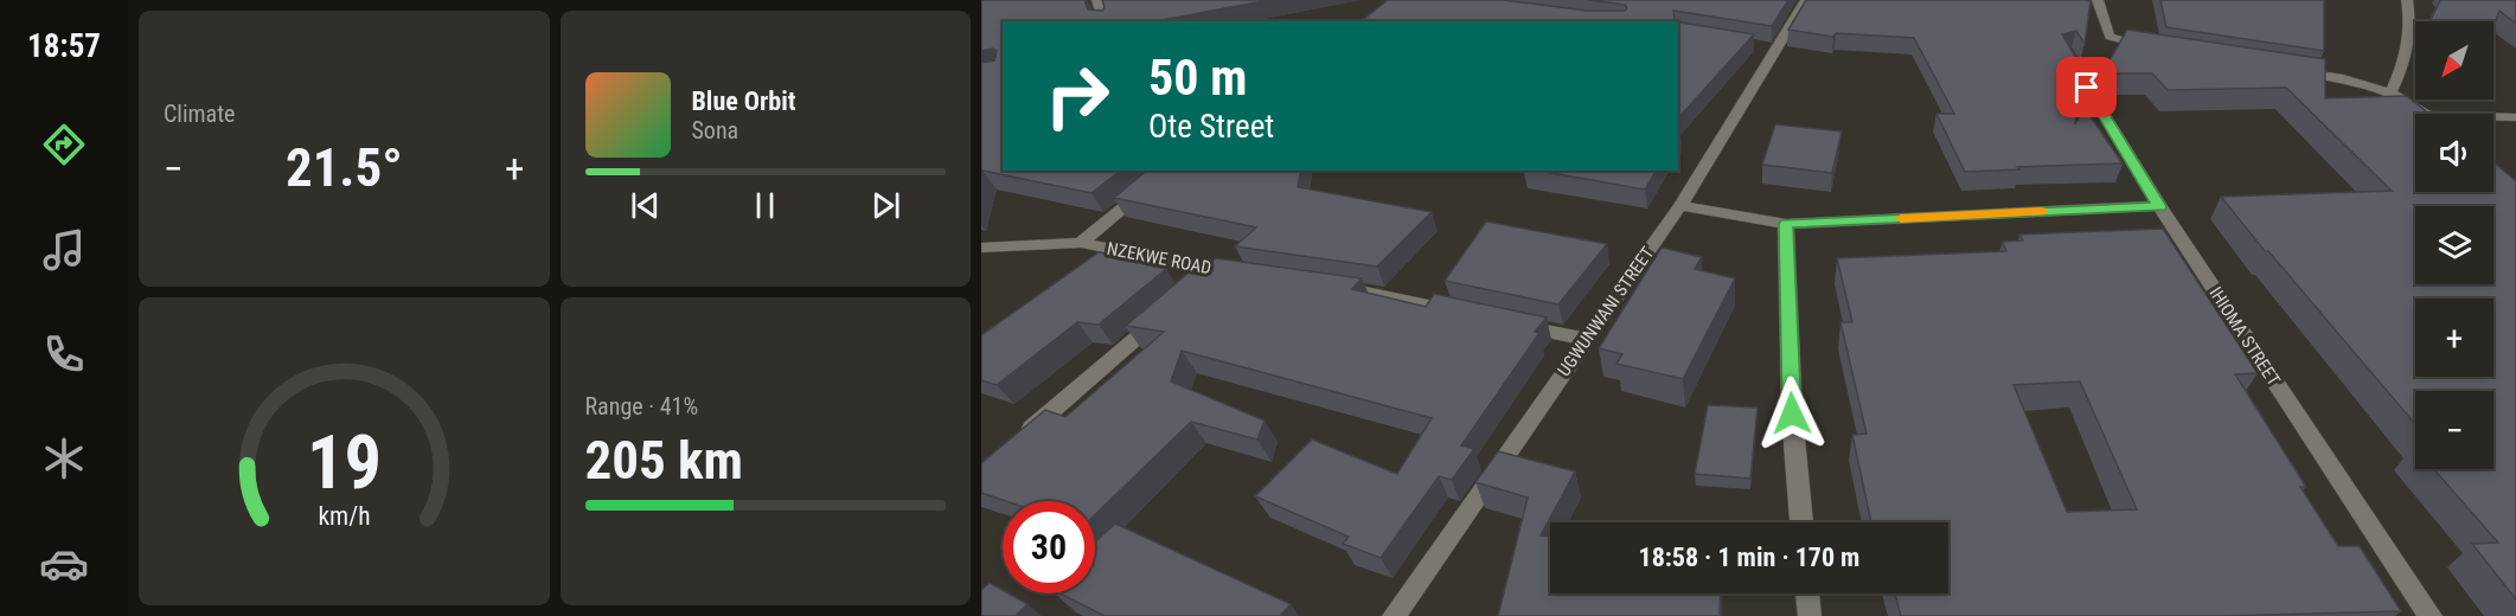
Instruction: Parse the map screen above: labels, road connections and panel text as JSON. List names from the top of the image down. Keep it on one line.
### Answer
{"streets":{"street":["NZEKWE ROAD","UGWUNWANI STREET","IHIOMA STREET"]},"north":"bottom left","page":{"tabs":"18:57","tile":["Climate",["Range · 41%","205 km"]],"map_buttons":["+","−"],"turn":["50 m","Ote Street"],"song":["Blue Orbit","Sona"],"heat":["−","21.5°","+"],"limit":"30","trip":"18:58 · 1 min · 170 m","gauge":["19","km/h"]}}
